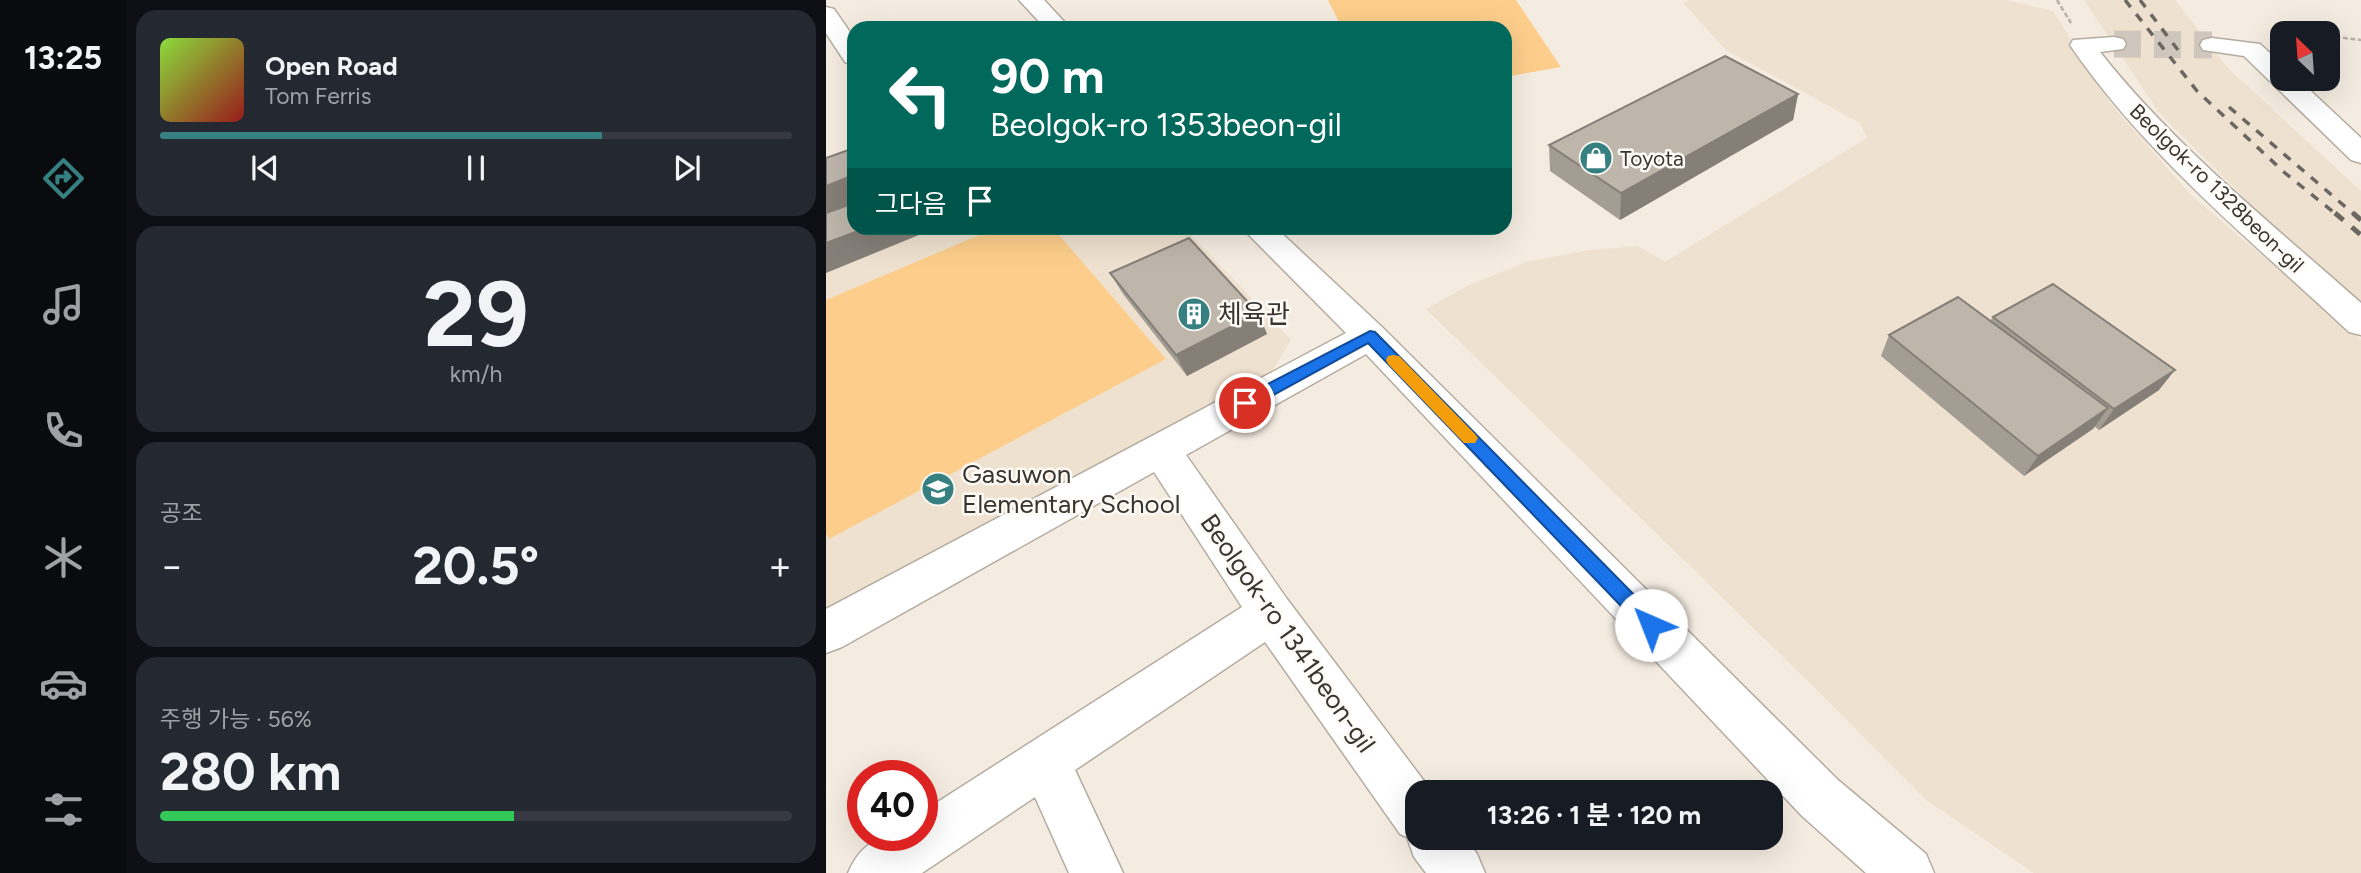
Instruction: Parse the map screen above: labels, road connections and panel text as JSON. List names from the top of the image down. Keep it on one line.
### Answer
{"streets":{"street":["Beolgok-ro 1328beon-gil","Beolgok-ro 1341beon-gil"]},"places":{"shop":["Toyota"],"building":["체육관"],"school or university":["Gasuwon Elementary School"]},"north":"top left","page":{"tabs":"13:25","turn":["90 m","Beolgok-ro 1353beon-gil"],"song":["Open Road","Tom Ferris"],"then":"그다음","tile":[["29","km/h"],"공조",["주행 가능 · 56%","280 km"]],"heat":["−","20.5°","+"],"limit":"40","trip":"13:26 · 1 분 · 120 m"}}
